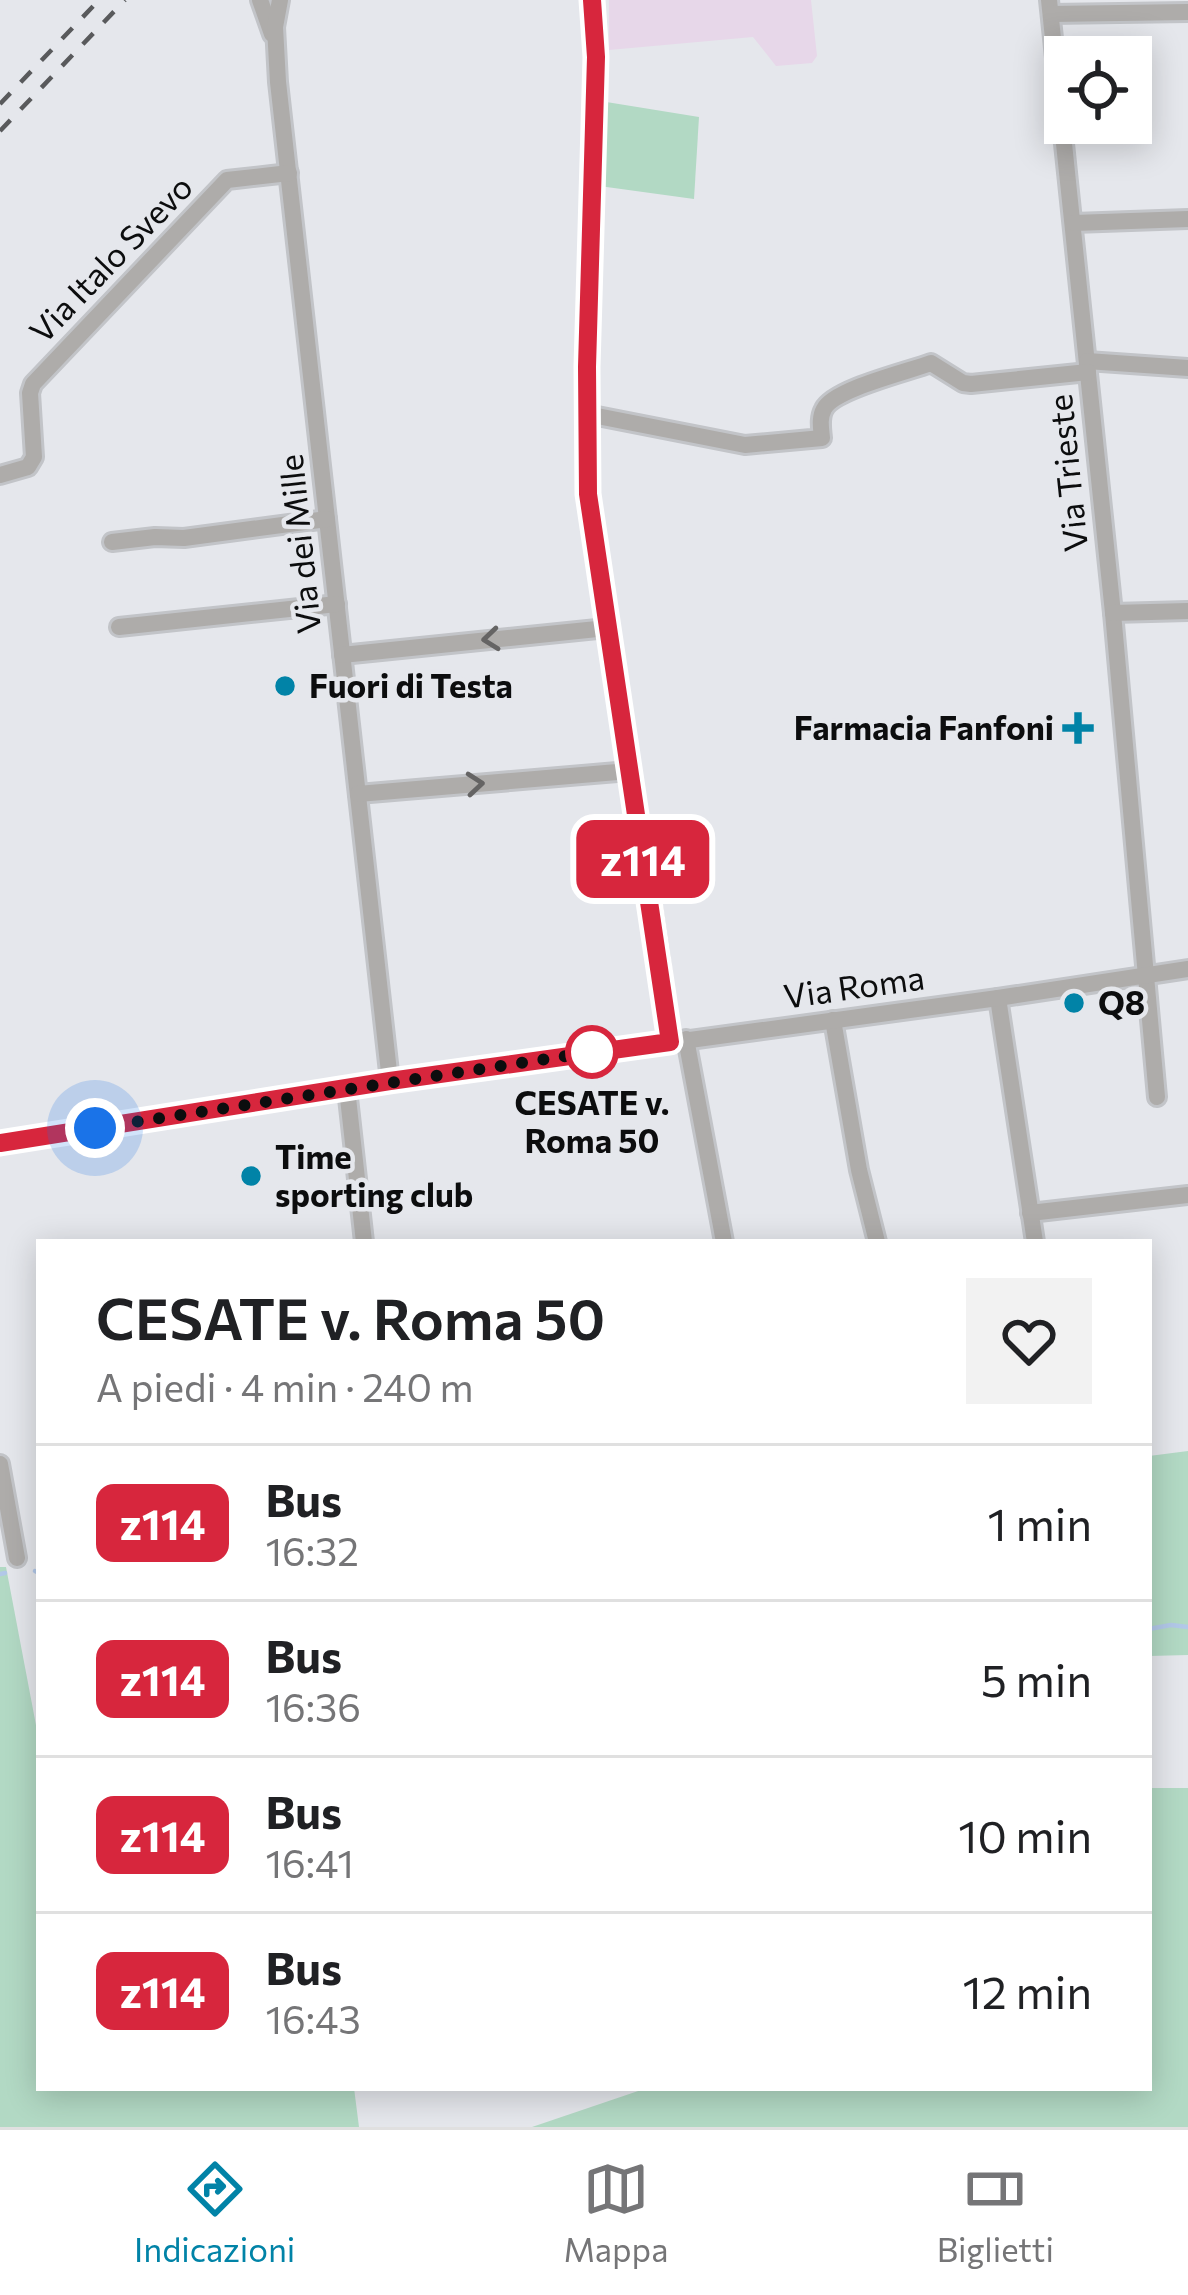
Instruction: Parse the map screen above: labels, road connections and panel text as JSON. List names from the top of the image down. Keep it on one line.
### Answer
{"streets":{"street":["Via Italo Svevo","Via Trieste","Via dei Mille","Via Roma"]},"crossings":[["Via Italo Svevo","Via dei Mille"],["Via Trieste","Via Roma"],["Via dei Mille","Via Roma"]],"places":{"other":["Fuori di Testa","Q8","CESATE v. Roma 50","Time sporting club"],"health":["Farmacia Fanfoni"]},"lines":["bus line z114"],"page":{"on_map":"z114","heading":["CESATE v. Roma 50","A piedi · 4 min · 240 m"],"list":[{"mark":"z114","name":"Bus","note":"16:32","value":"1 min"},{"mark":"z114","name":"Bus","note":"16:36","value":"5 min"},{"mark":"z114","name":"Bus","note":"16:41","value":"10 min"},{"mark":"z114","name":"Bus","note":"16:43","value":"12 min"}],"tabs":["Indicazioni","Mappa","Biglietti"]}}
